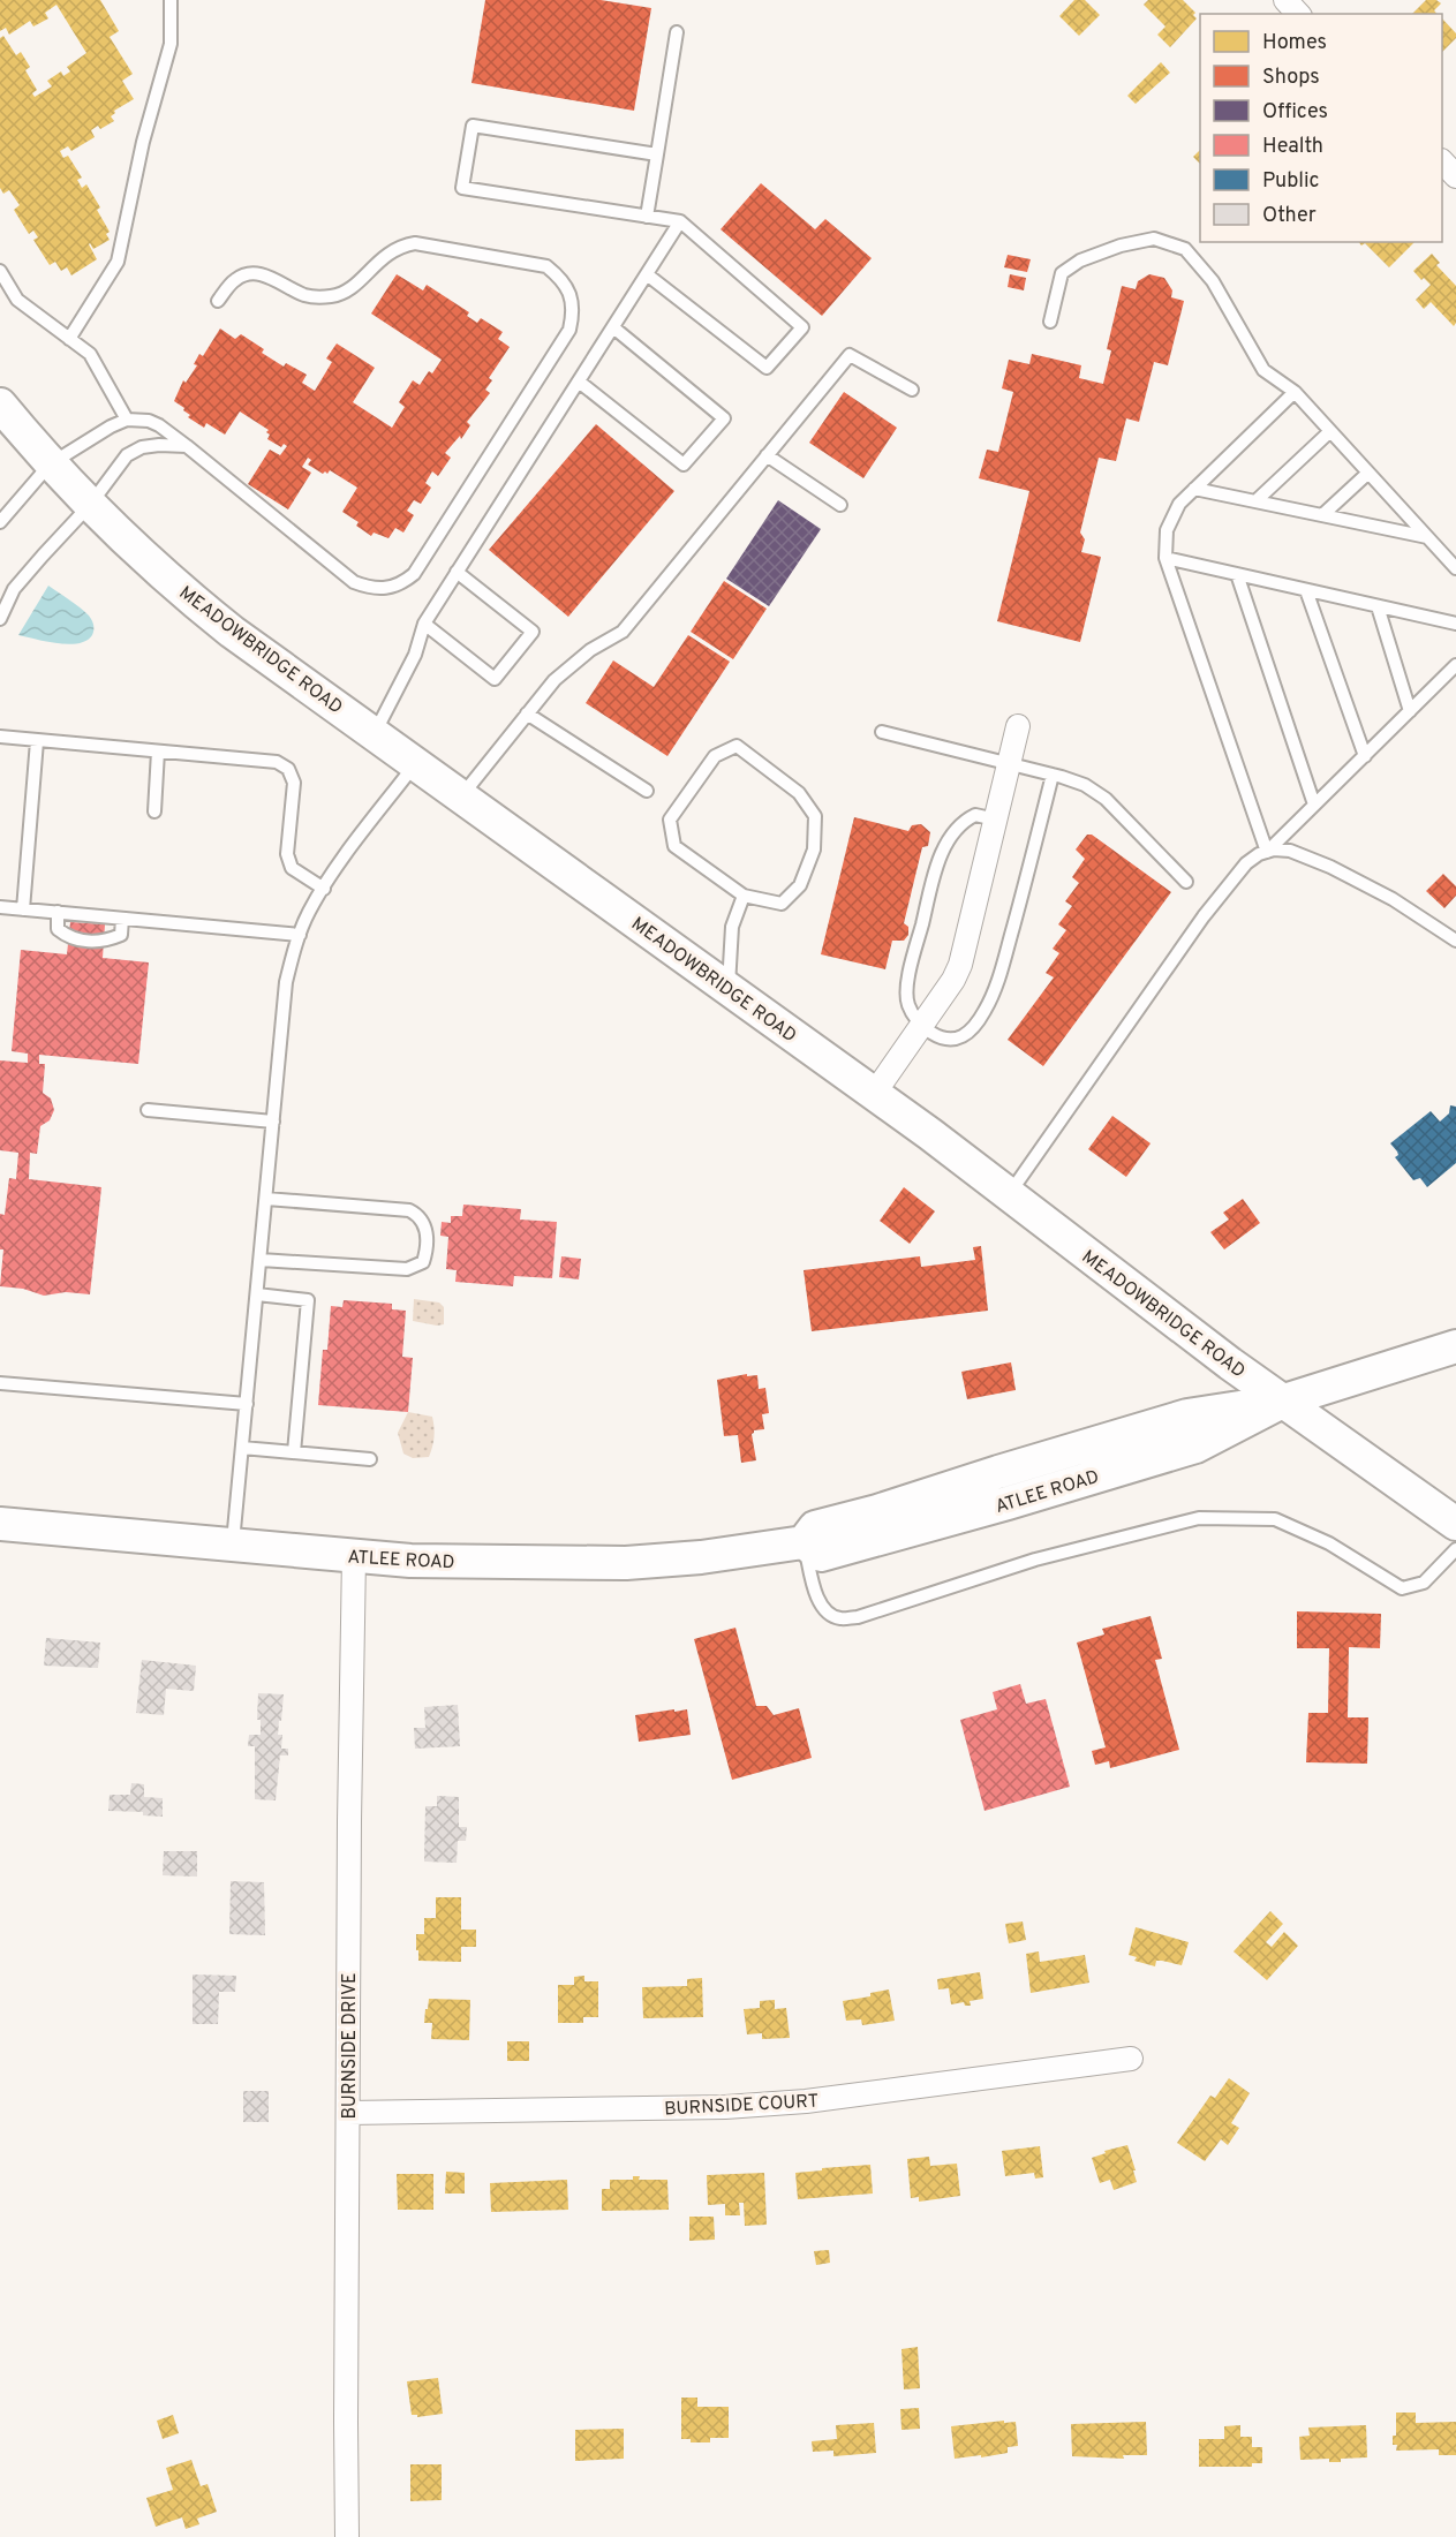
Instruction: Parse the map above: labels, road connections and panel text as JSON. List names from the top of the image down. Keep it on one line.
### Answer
{"streets":{"main road":["MEADOWBRIDGE ROAD","ATLEE ROAD"],"street":["BURNSIDE DRIVE","BURNSIDE COURT"]},"crossings":[["MEADOWBRIDGE ROAD","ATLEE ROAD"],["ATLEE ROAD","BURNSIDE DRIVE"],["BURNSIDE DRIVE","BURNSIDE COURT"]],"legend":["Homes","Shops","Offices","Health","Public","Other"]}
